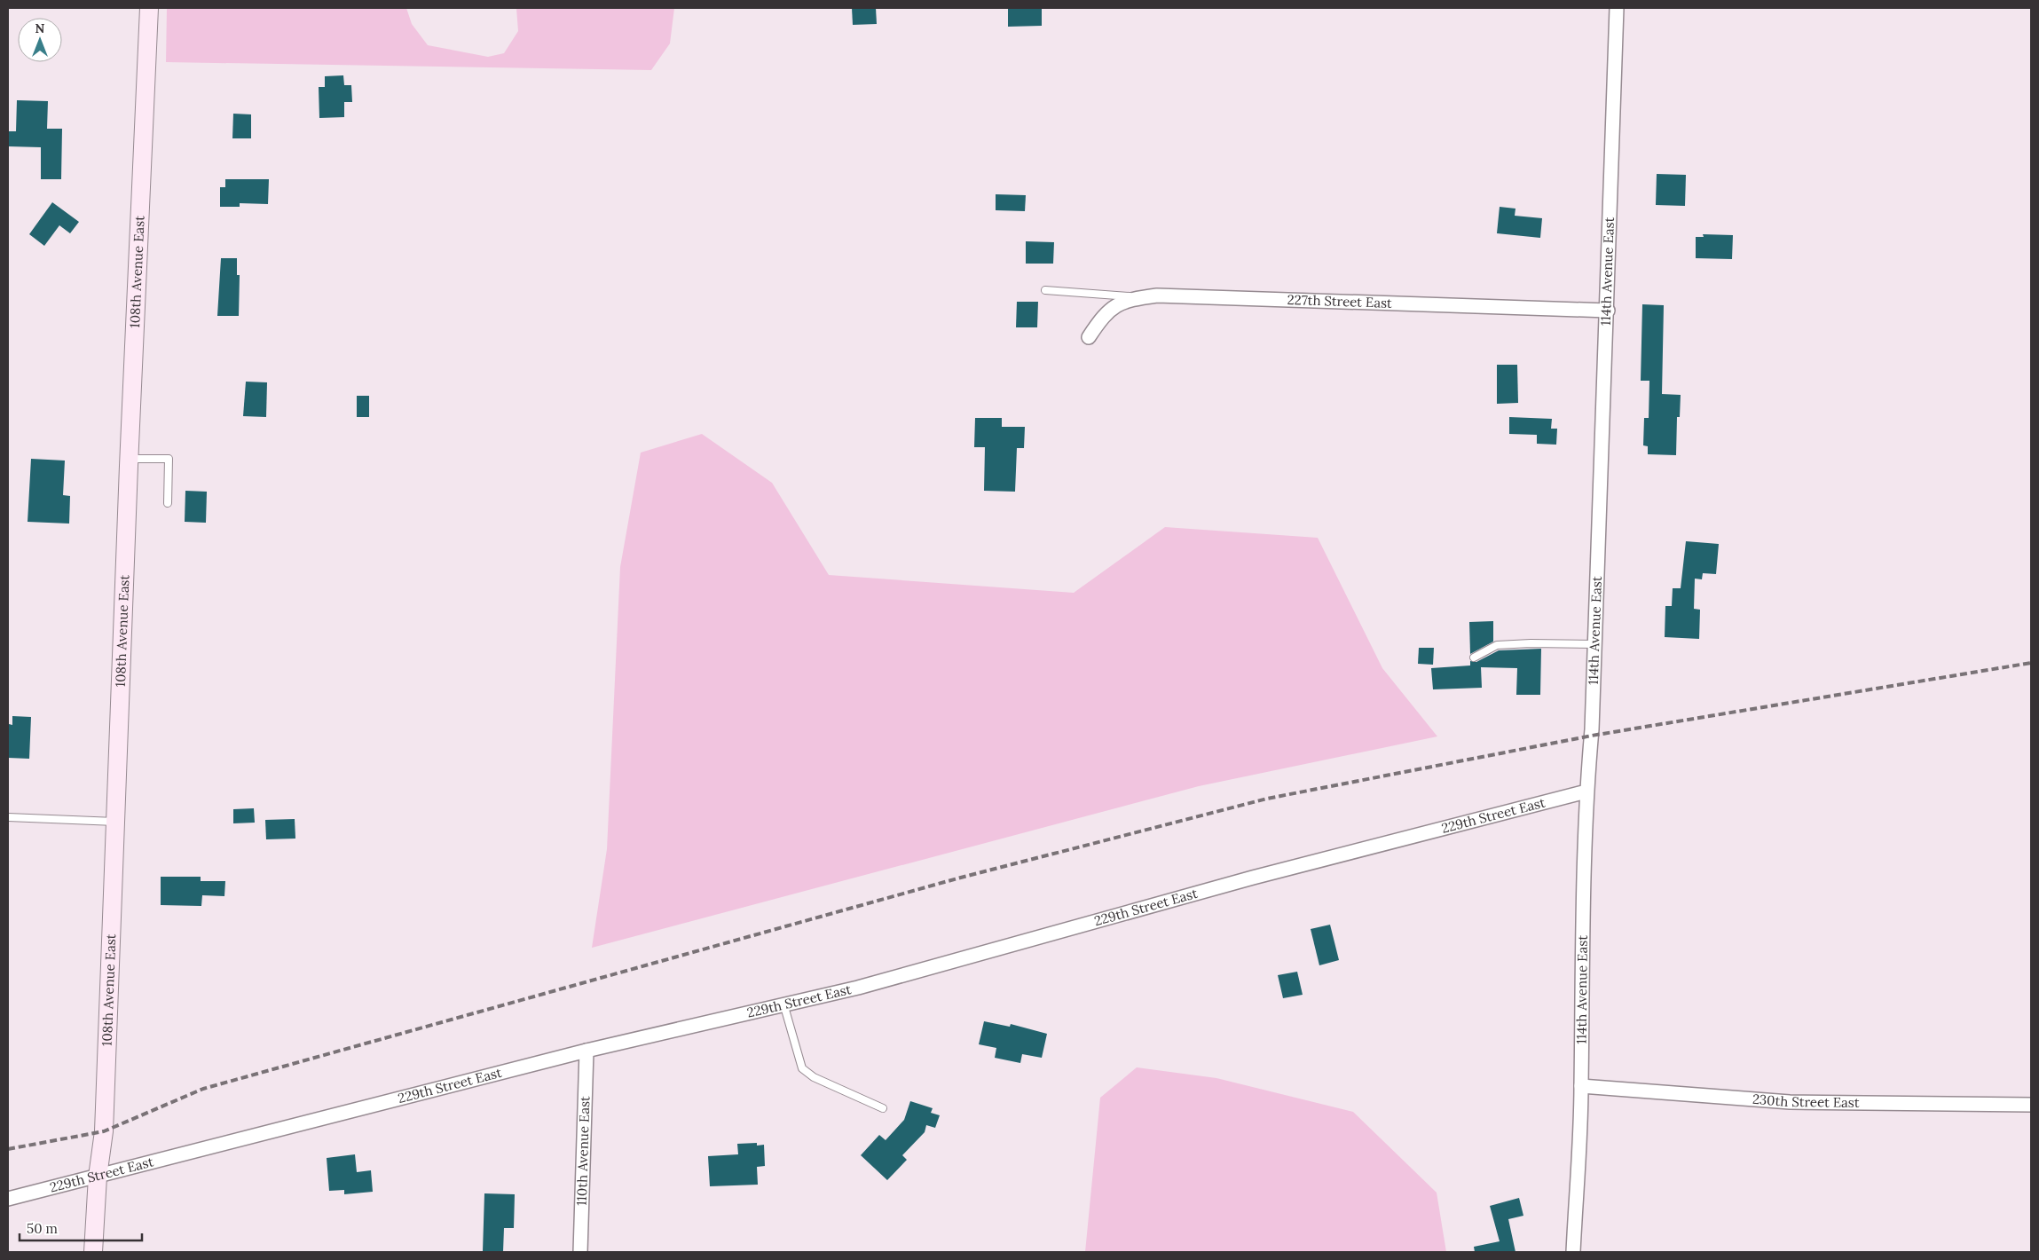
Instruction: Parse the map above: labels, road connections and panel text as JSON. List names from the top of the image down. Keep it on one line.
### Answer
{"streets":{"street":["108th Avenue East","114th Avenue East","227th Street East","229th Street East","230th Street East","110th Avenue East"]},"crossings":[["108th Avenue East","229th Street East"],["114th Avenue East","227th Street East"],["114th Avenue East","229th Street East"],["114th Avenue East","230th Street East"],["229th Street East","110th Avenue East"]],"scale_bar":"50 m","north":"top"}
